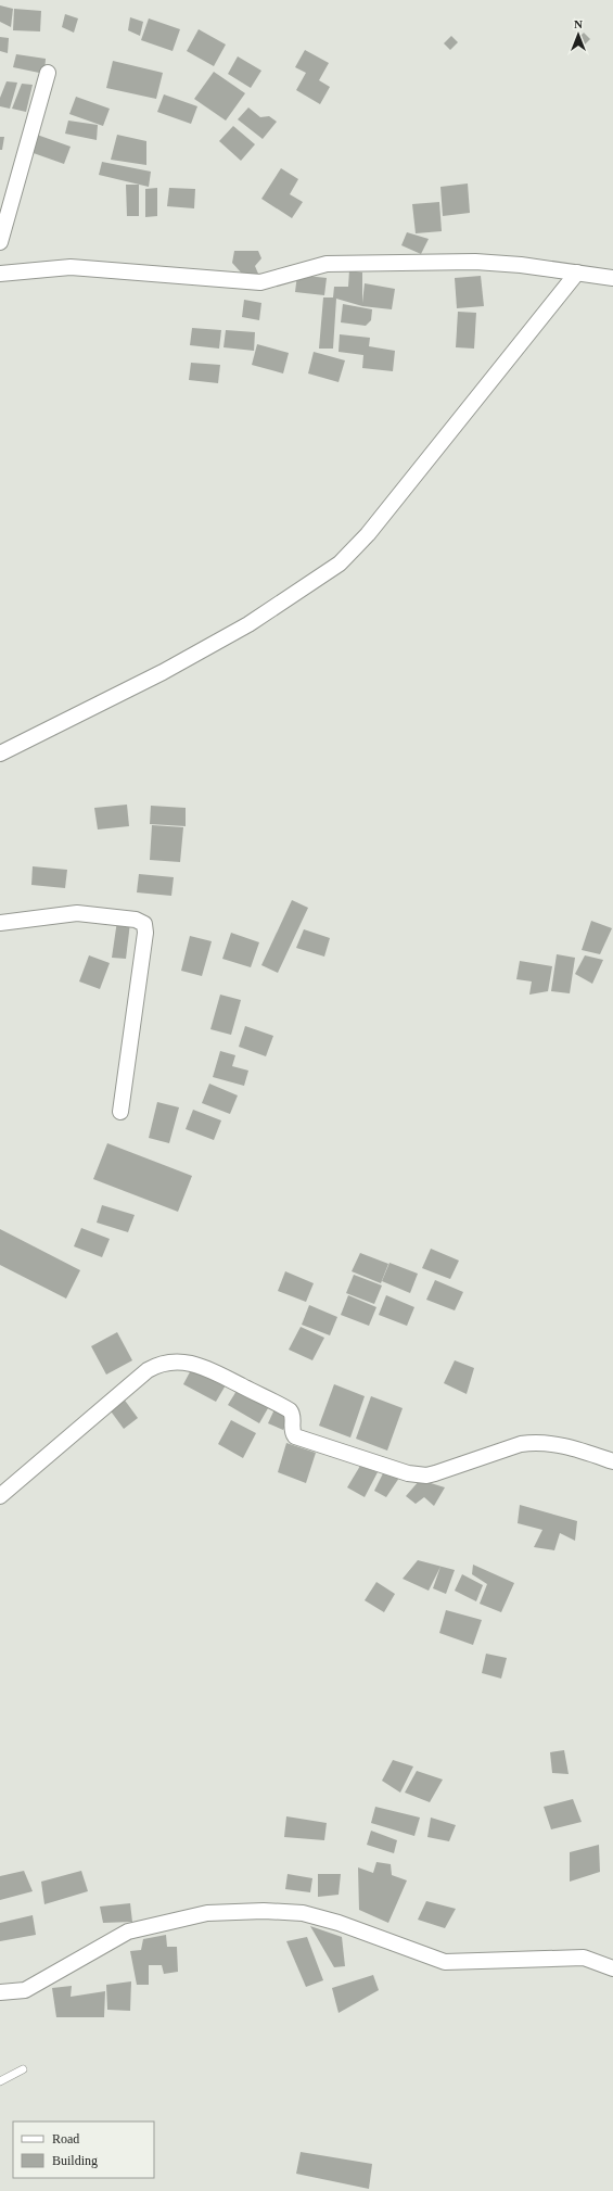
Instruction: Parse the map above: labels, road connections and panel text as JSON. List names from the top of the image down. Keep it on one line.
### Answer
{"legend":["Road","Building"],"north":"top"}
